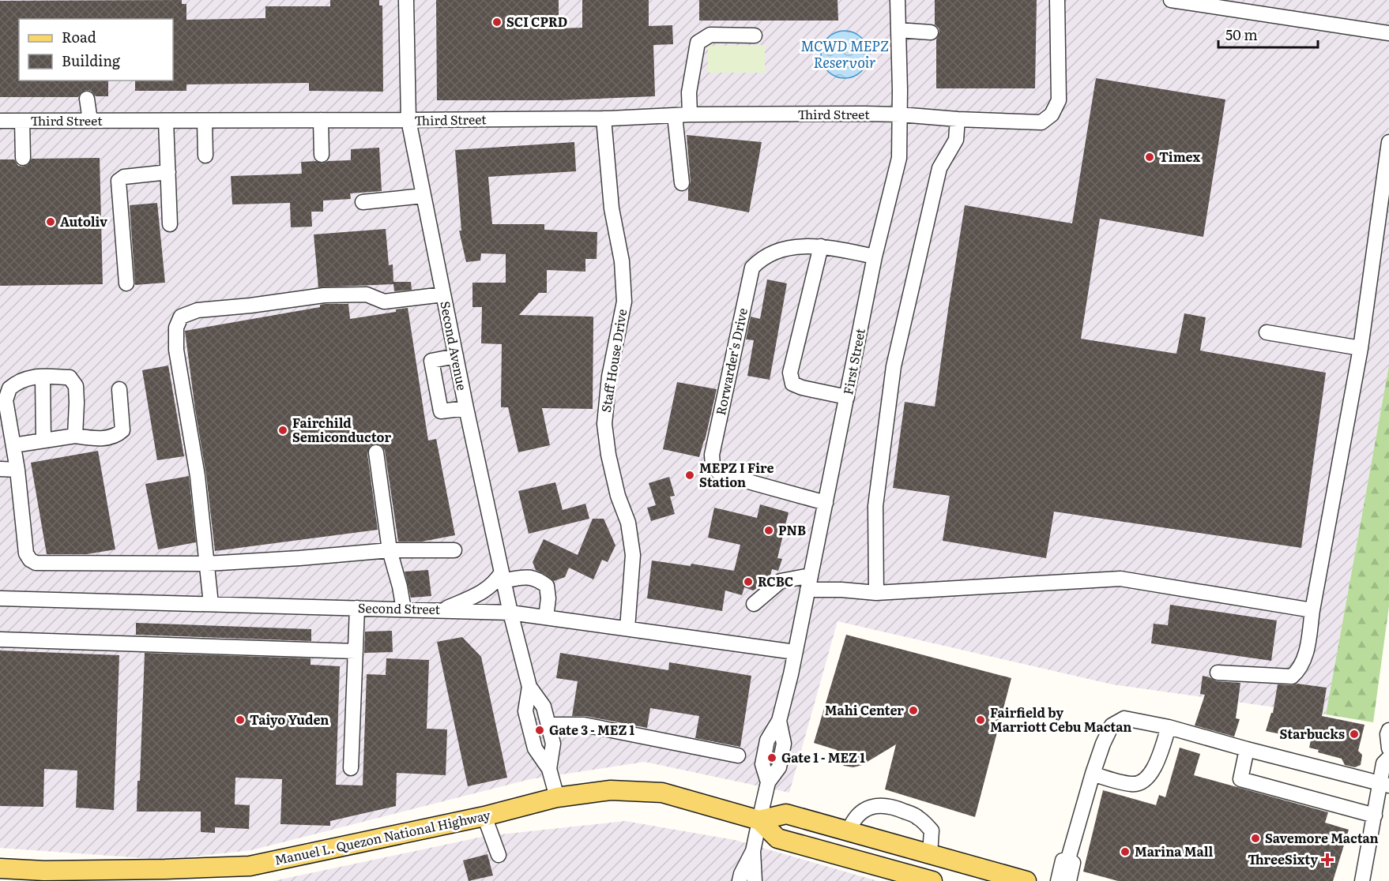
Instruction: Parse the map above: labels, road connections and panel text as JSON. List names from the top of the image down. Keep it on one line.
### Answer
{"streets":{"main road":["Manuel L. Quezon National Highway"],"street":["Third Street","Second Avenue","Staff House Drive","Rorwarder's Drive","First Street","Second Street"]},"crossings":[["Third Street","Second Avenue"],["Third Street","Staff House Drive"],["Third Street","First Street"],["Second Avenue","Second Street"],["Second Avenue","Manuel L. Quezon National Highway"],["Staff House Drive","Second Street"],["Rorwarder's Drive","First Street"],["First Street","Second Street"],["First Street","Manuel L. Quezon National Highway"]],"water":["MCWD MEPZ Reservoir"],"places":{"other":["SCI CPRD","Timex","Autoliv","Fairchild Semiconductor","MEPZ I Fire Station","PNB","RCBC","Mahi Center","Taiyo Yuden","Fairfield by Marriott Cebu Mactan","Gate 3 - MEZ 1","Starbucks","Gate 1 - MEZ 1","Savemore Mactan","Marina Mall"],"health":["ThreeSixty"]},"legend":["Road","Building"],"scale_bar":"50 m"}
